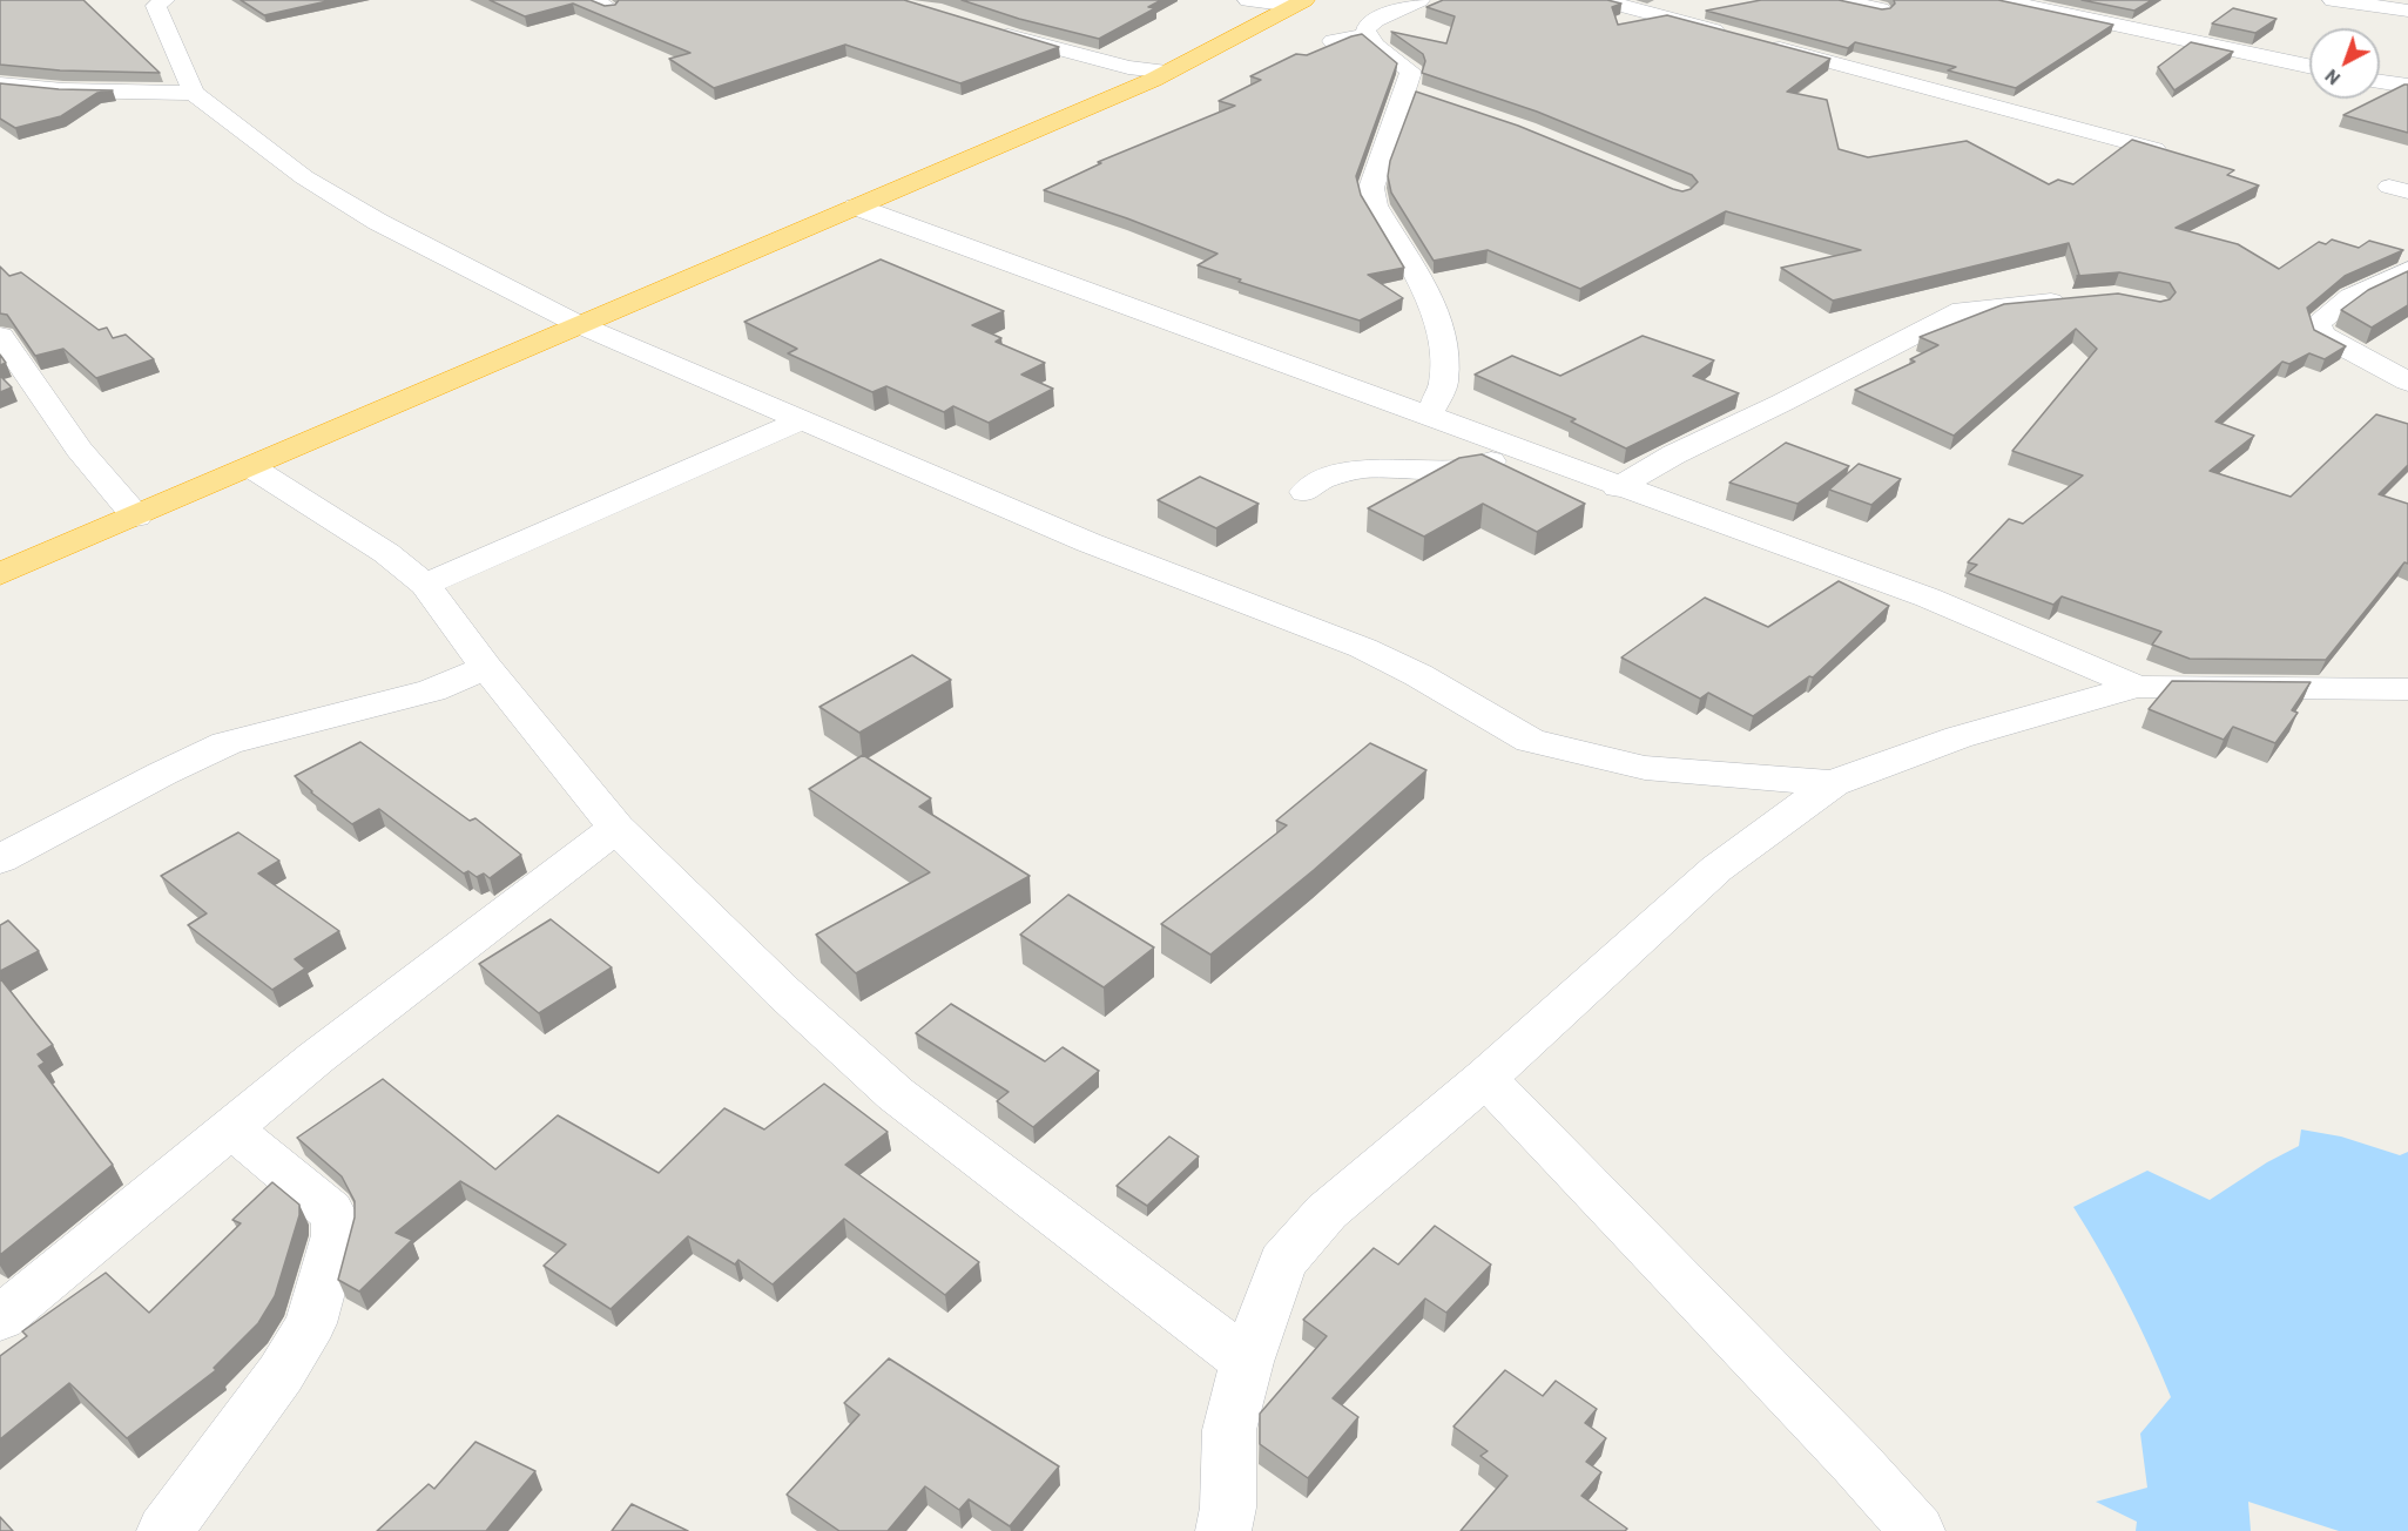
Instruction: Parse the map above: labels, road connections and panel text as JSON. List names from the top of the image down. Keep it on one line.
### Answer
{"north":"bottom left"}
